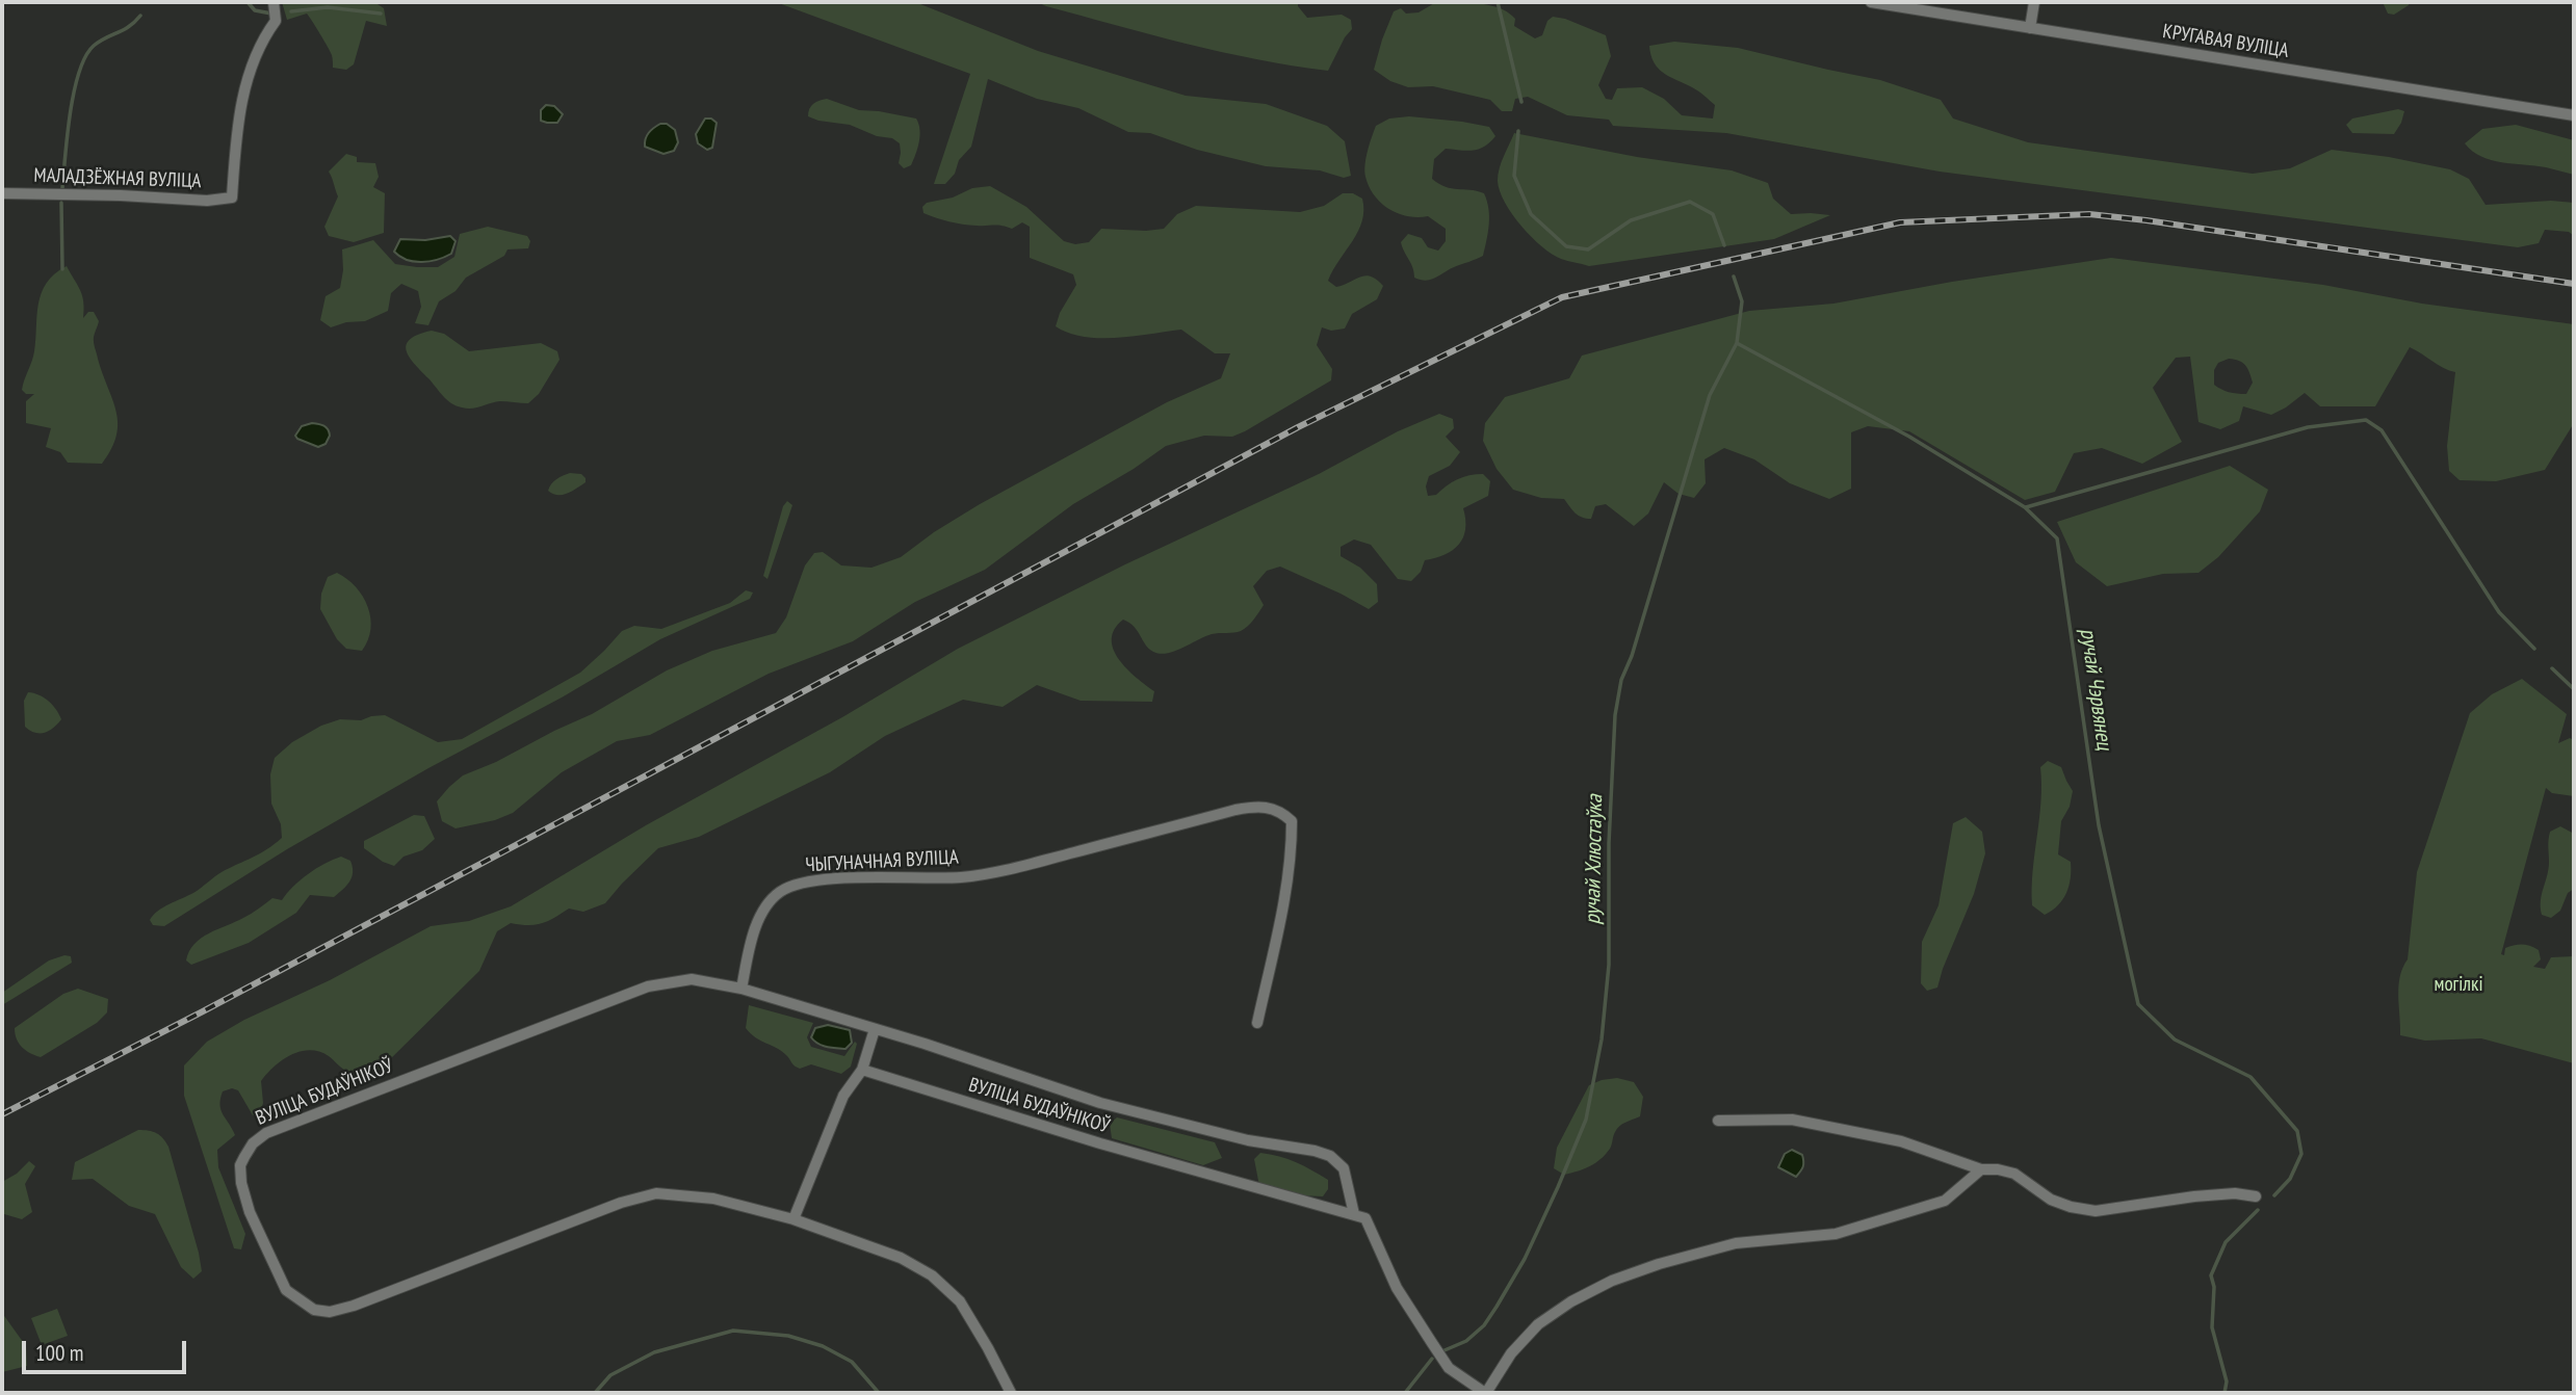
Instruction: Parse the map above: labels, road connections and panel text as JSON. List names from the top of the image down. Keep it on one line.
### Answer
{"streets":{"street":["КРУГАВАЯ ВУЛІЦА","МАЛАДЗЁЖНАЯ ВУЛІЦА","ЧЫГУНАЧНАЯ ВУЛІЦА","ВУЛІЦА БУДАЎНІКОЎ"]},"crossings":[["ЧЫГУНАЧНАЯ ВУЛІЦА","ВУЛІЦА БУДАЎНІКОЎ"]],"water":["ручай Чэрвянец","ручай Хлюстаўка"],"parks":["могілкі"],"scale_bar":"100 m"}
